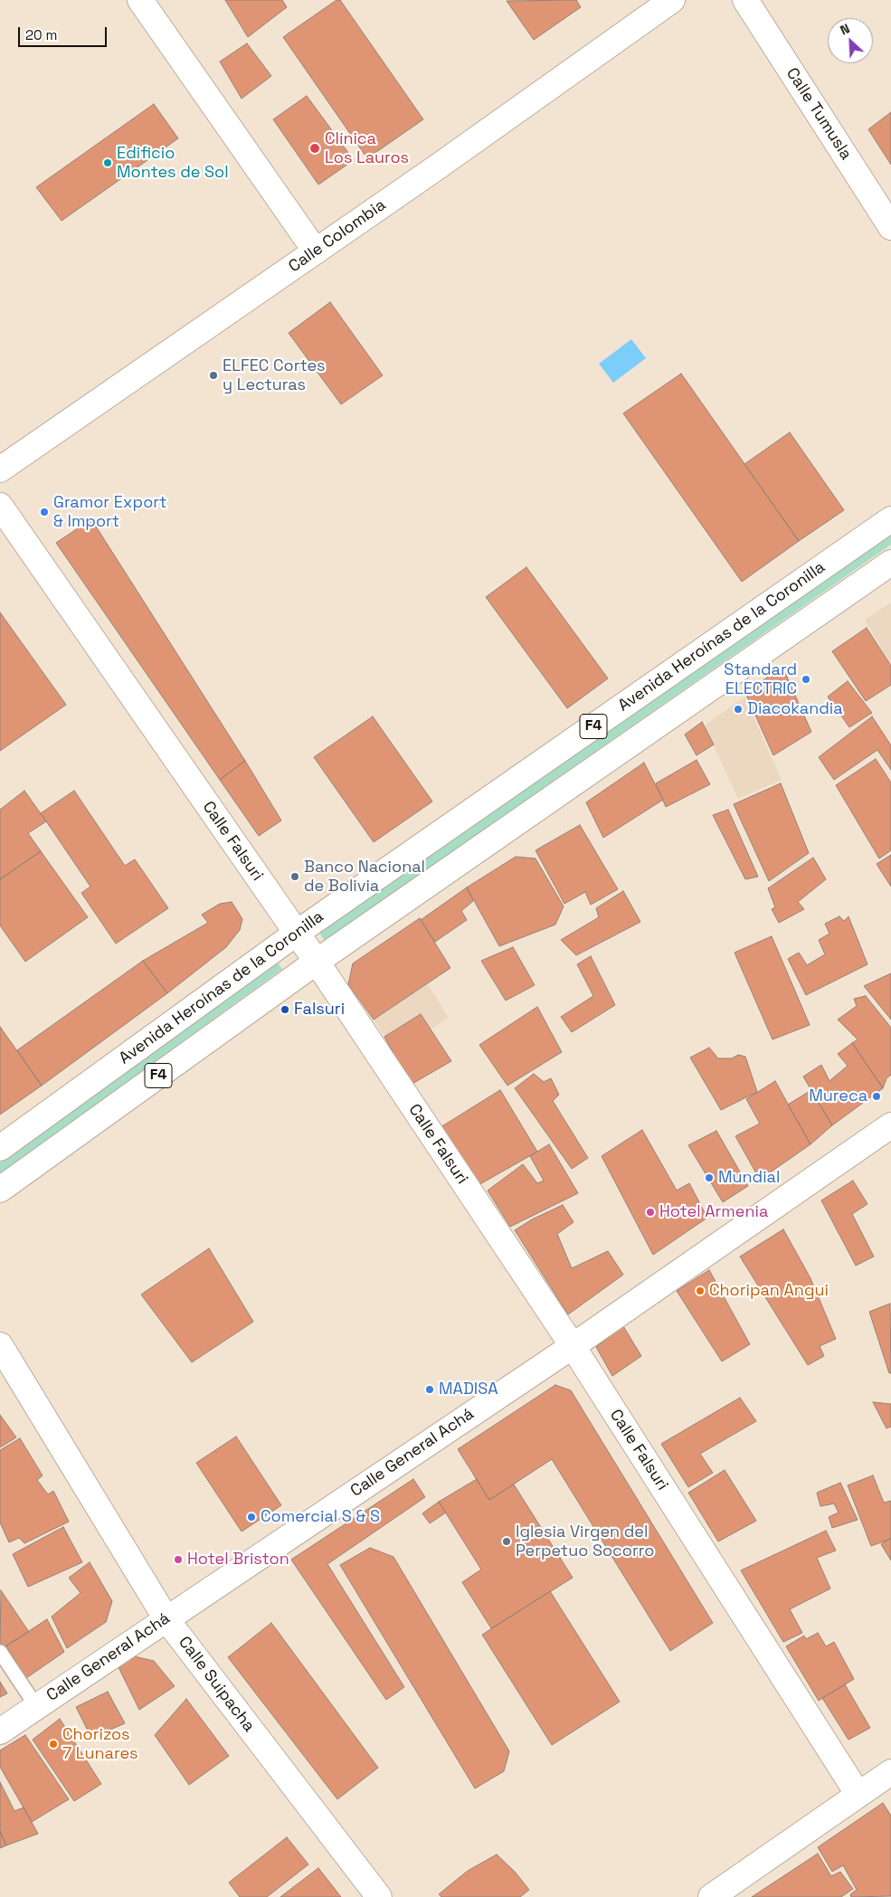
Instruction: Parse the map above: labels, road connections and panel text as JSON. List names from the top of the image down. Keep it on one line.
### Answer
{"streets":{"street":["Calle Tumusla","Calle Colombia","Avenida Heroínas de la Coronilla","F4","Calle Falsuri","Calle General Achá","Calle Suipacha"]},"crossings":[["Avenida Heroínas de la Coronilla","Calle Falsuri"],["Calle Falsuri","Calle General Achá"],["Calle General Achá","Calle Suipacha"]],"places":["Clínica Los Lauros","Edificio Montes de Sol","ELFEC Cortes y Lecturas","Gramor Export & Import","Standard ELECTRIC","Diacokandia","Banco Nacional de Bolivia","Falsuri","Mureca","Mundial","Hotel Armenia","Choripan Angui","MADISA","Comercial S & S","Iglesia Virgen del Perpetuo Socorro","Hotel Briston","Chorizos 7 Lunares"],"scale_bar":"20 m","north":"top left"}
